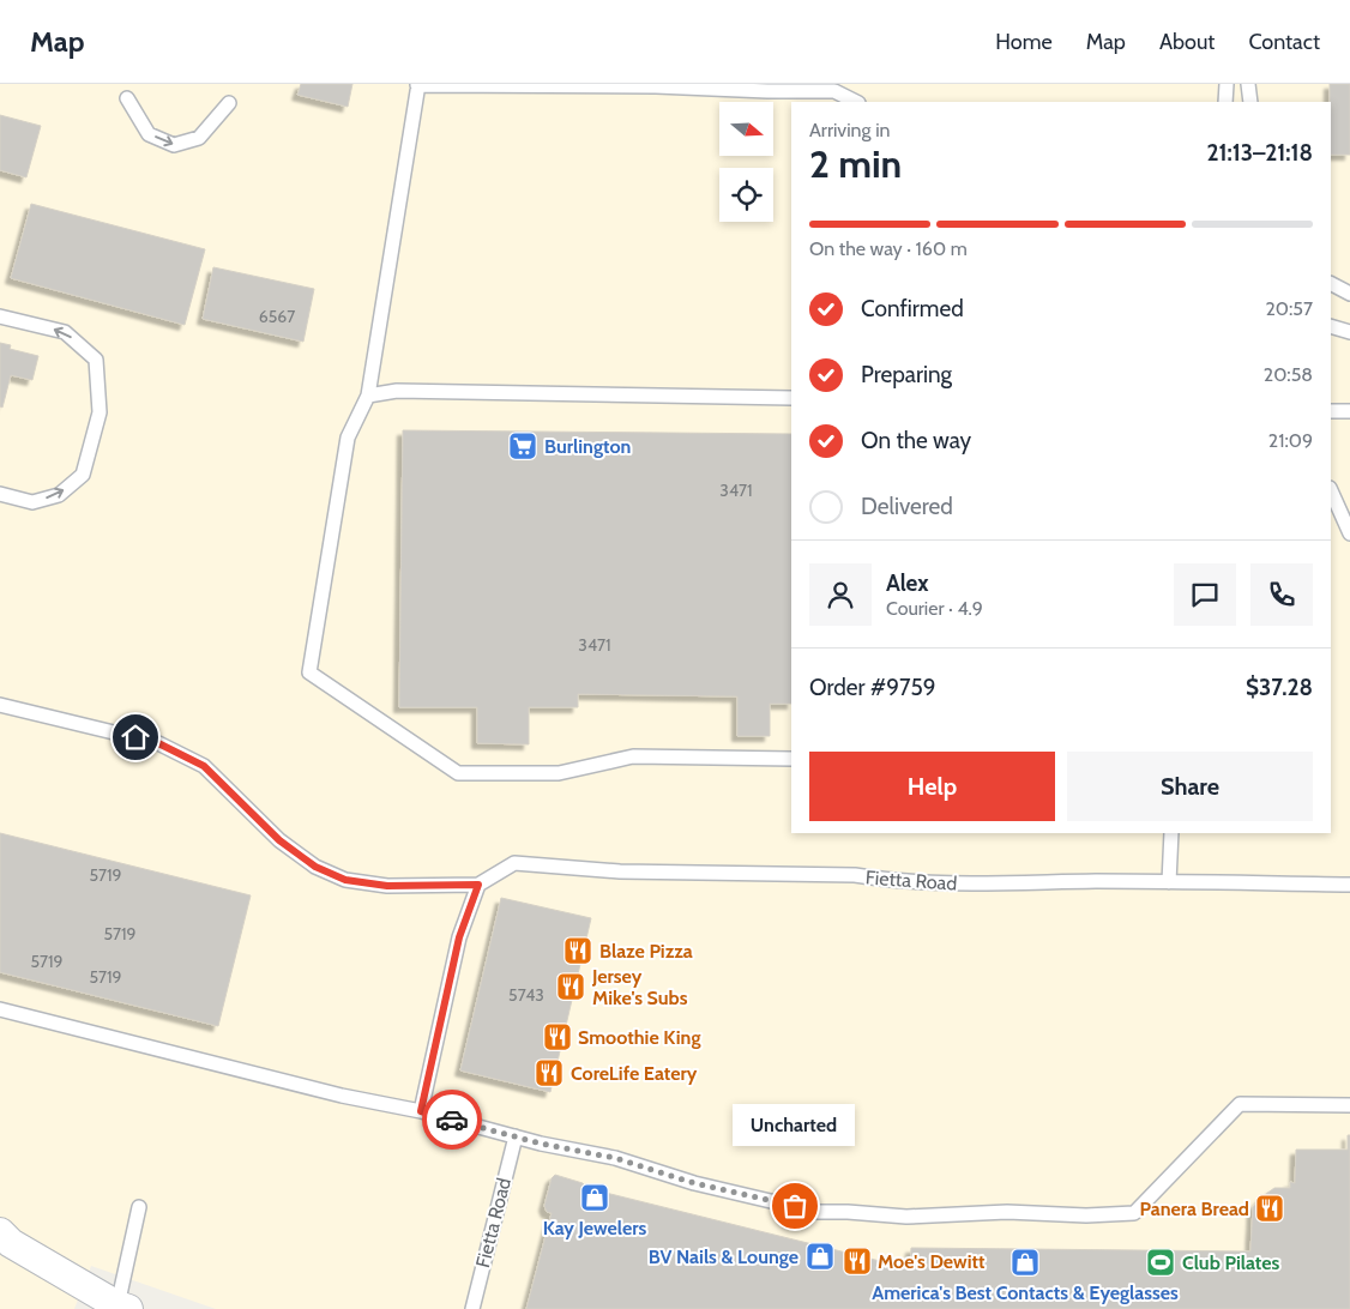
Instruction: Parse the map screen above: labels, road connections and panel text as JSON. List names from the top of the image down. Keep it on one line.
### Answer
{"streets":{"lane":["Fietta Road"]},"places":{"supermarket":["Burlington"],"restaurant":["Blaze Pizza","Jersey Mike's Subs","Smoothie King","CoreLife Eatery","Panera Bread","Moe's Dewitt"],"shop":["Kay Jewelers","BV Nails & Lounge","America's Best Contacts & Eyeglasses"],"other":["Uncharted"],"sports":["Club Pilates"]},"house_numbers":["6567","3471","3471","5719","5719","5719","5719","5743"],"north":"right","page":{"header":"Map","nav":["Home","Map","About","Contact"],"heading":["2 min","Arriving in","21:13–21:18"],"panel":["Alex","Courier · 4.9","Order #9759","$37.28"],"bar":"On the way · 160 m","list":[["Confirmed","20:57"],["Preparing","20:58"],["On the way","21:09"],"Delivered"],"buttons":["Help","Share"],"bubble":"Uncharted"}}
